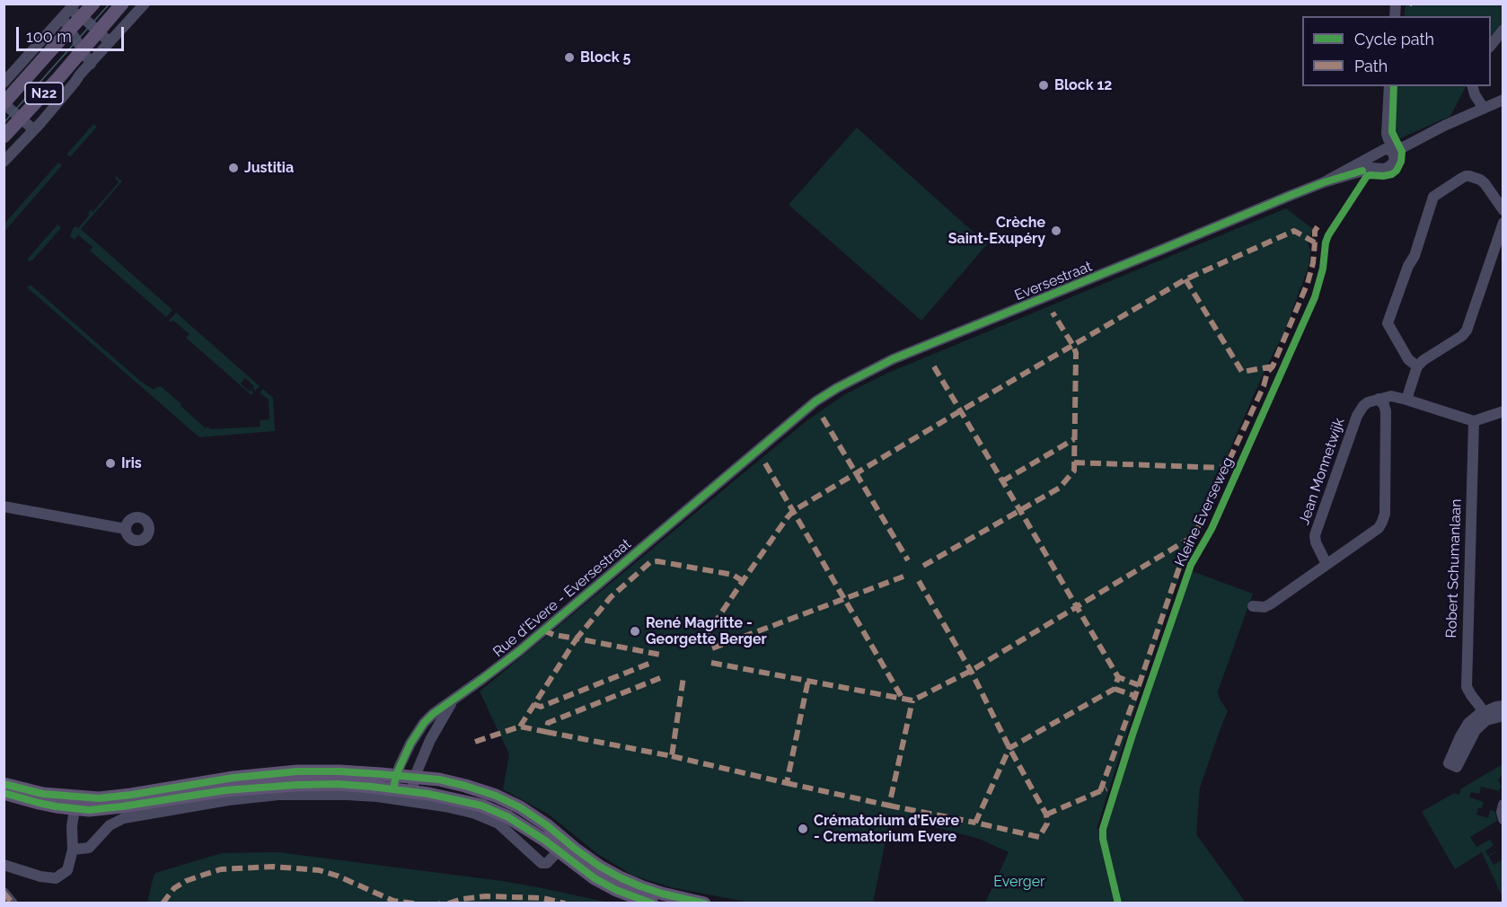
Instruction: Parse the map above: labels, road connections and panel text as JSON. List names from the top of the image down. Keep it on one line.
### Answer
{"streets":{"main road":["N22"],"street":["Eversestraat","Jean Monnetwijk","Robert Schumanlaan","Rue d'Evere - Eversestraat"],"cycle path":["Kleine Everseweg"]},"crossings":[["Eversestraat","Rue d'Evere - Eversestraat"]],"parks":["Everger"],"places":["Block 5","Block 12","Justitia","Crèche Saint-Exupéry","Iris","René Magritte - Georgette Berger","Crématorium d’Evere - Crematorium Evere"],"legend":["Cycle path","Path"],"scale_bar":"100 m"}
